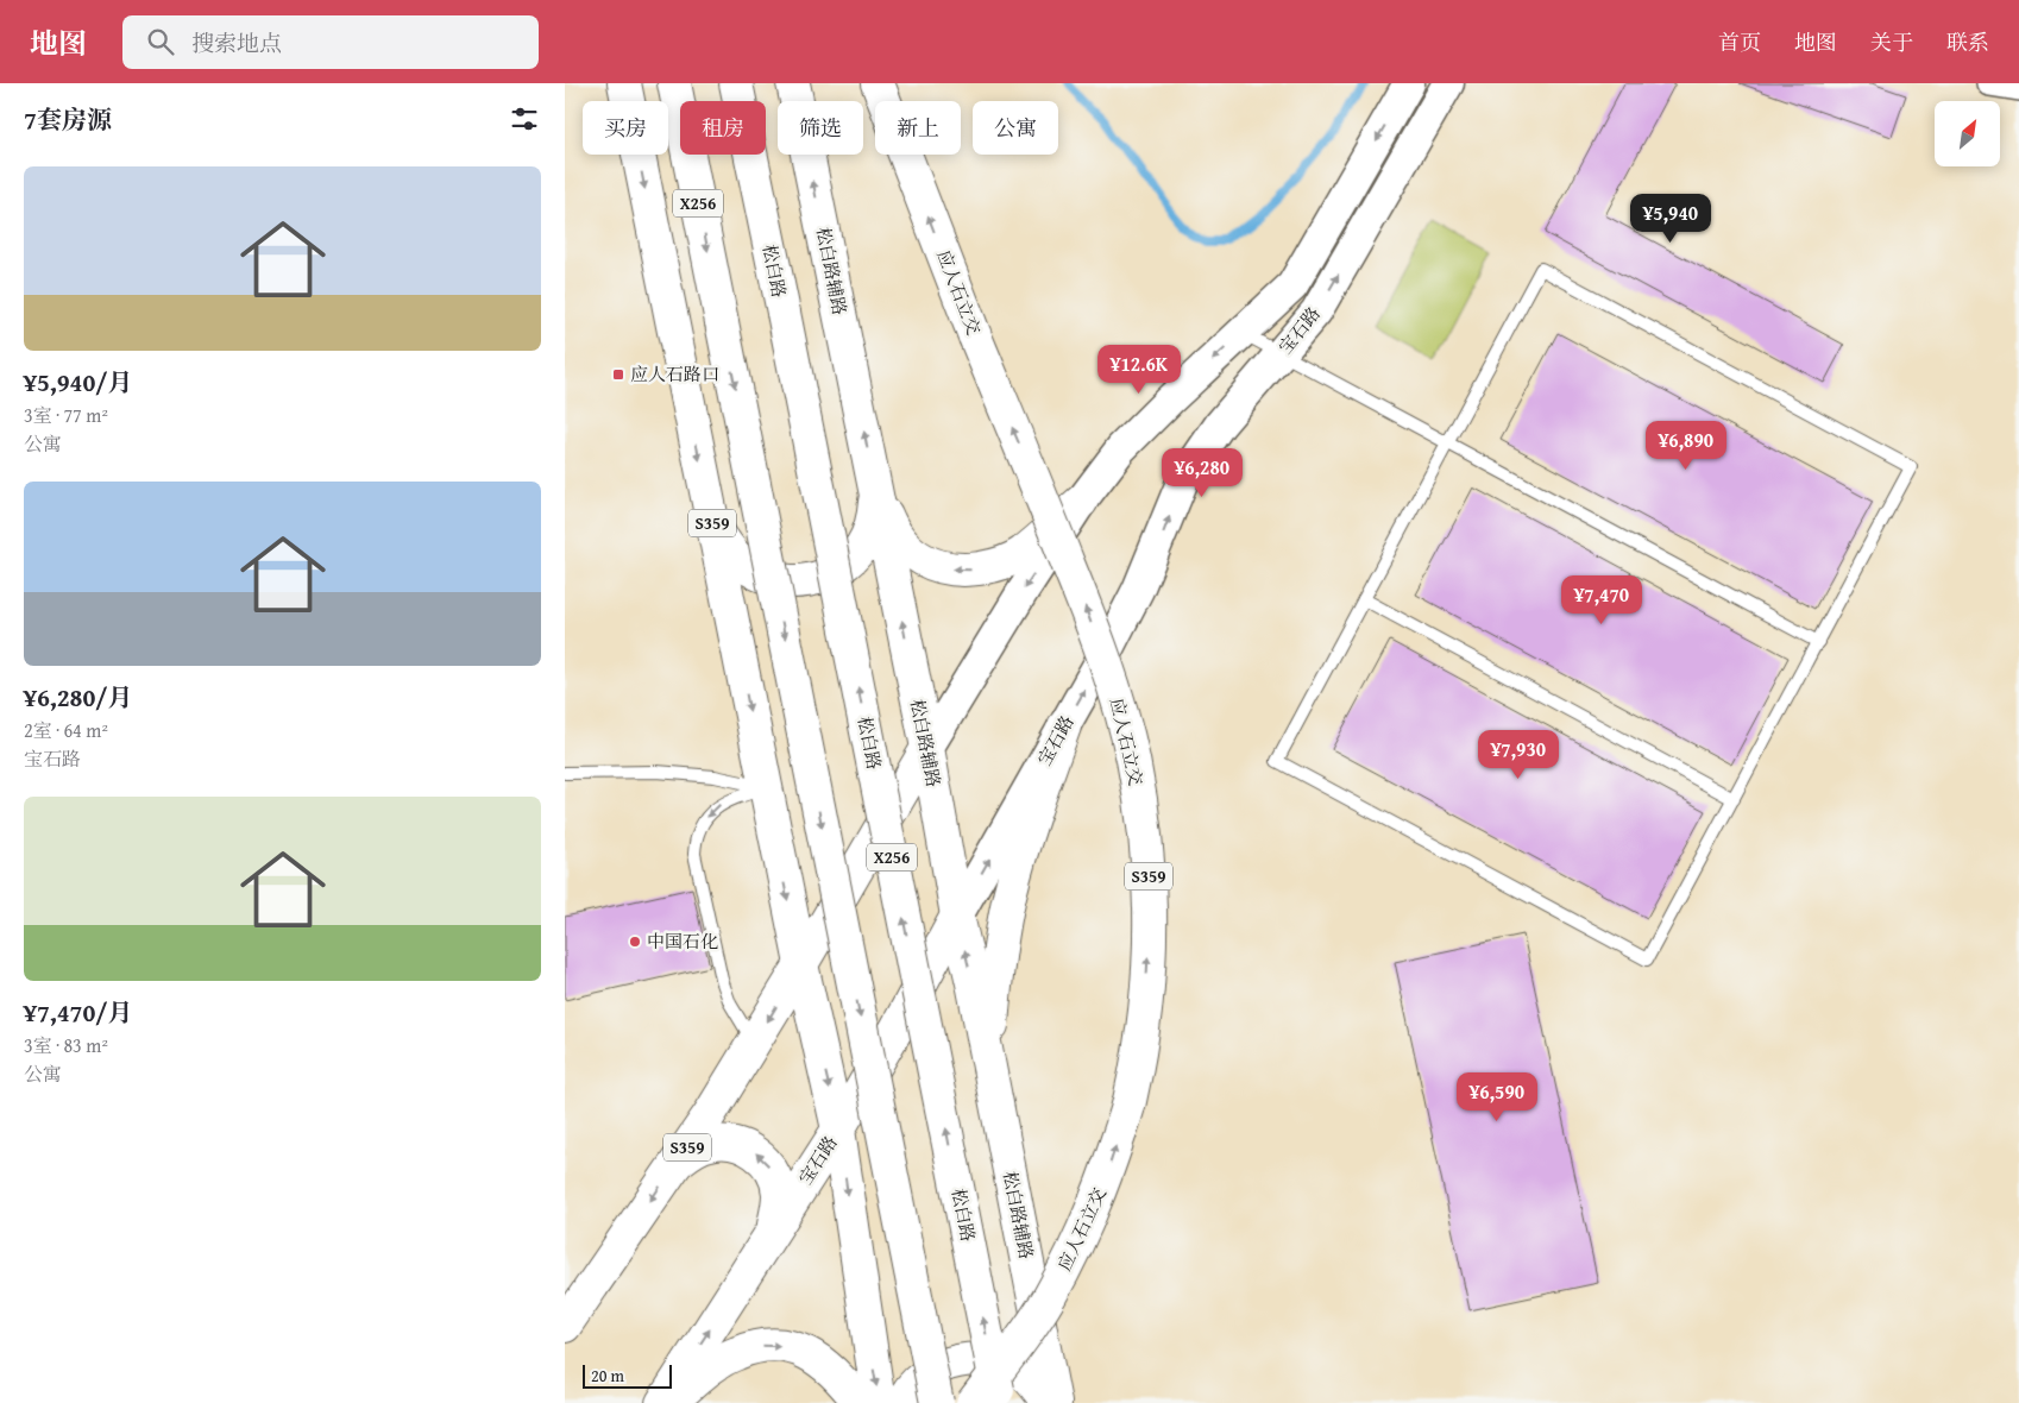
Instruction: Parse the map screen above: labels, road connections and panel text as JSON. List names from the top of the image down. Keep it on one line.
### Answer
{"streets":{"main road":["X256","松白路","松白路辅路","应人石立交","宝石路","S359"]},"crossings":[["松白路辅路","宝石路"],["宝石路","S359"]],"places":{"transit":["应人石路口"],"other":["中国石化"]},"scale_bar":"20 m","north":"top right","page":{"header":"地图","search":"搜索地点","nav":["首页","地图","关于","联系"],"heading":"7套房源","chip":["买房","租房","筛选","新上","公寓"],"list":[{"name":"¥5,940/月","note":"3室 · 77 m² · 公寓"},{"name":"¥6,280/月","note":"2室 · 64 m² · 宝石路"},{"name":"¥7,470/月","note":"3室 · 83 m² · 公寓"}],"price":["¥5,940","¥12.6K","¥6,890","¥6,280","¥7,470","¥7,930","¥6,590"],"scale":"20 m"}}
